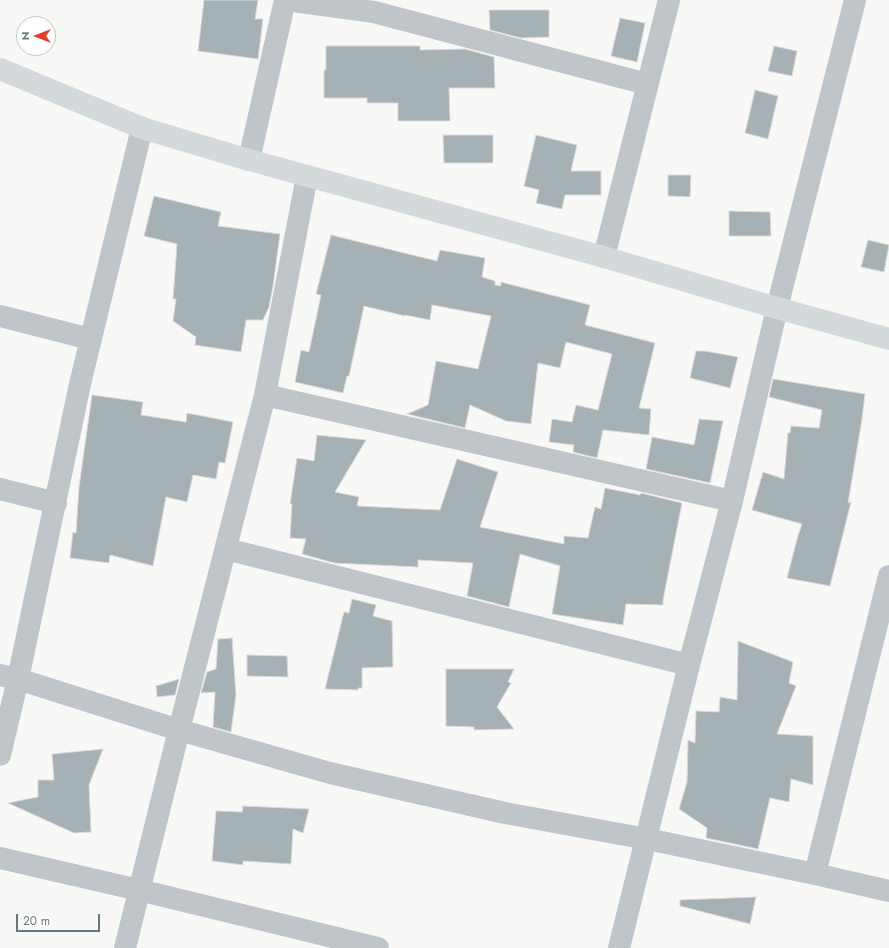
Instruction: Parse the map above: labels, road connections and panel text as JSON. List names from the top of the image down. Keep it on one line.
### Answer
{"scale_bar":"20 m","north":"left"}
